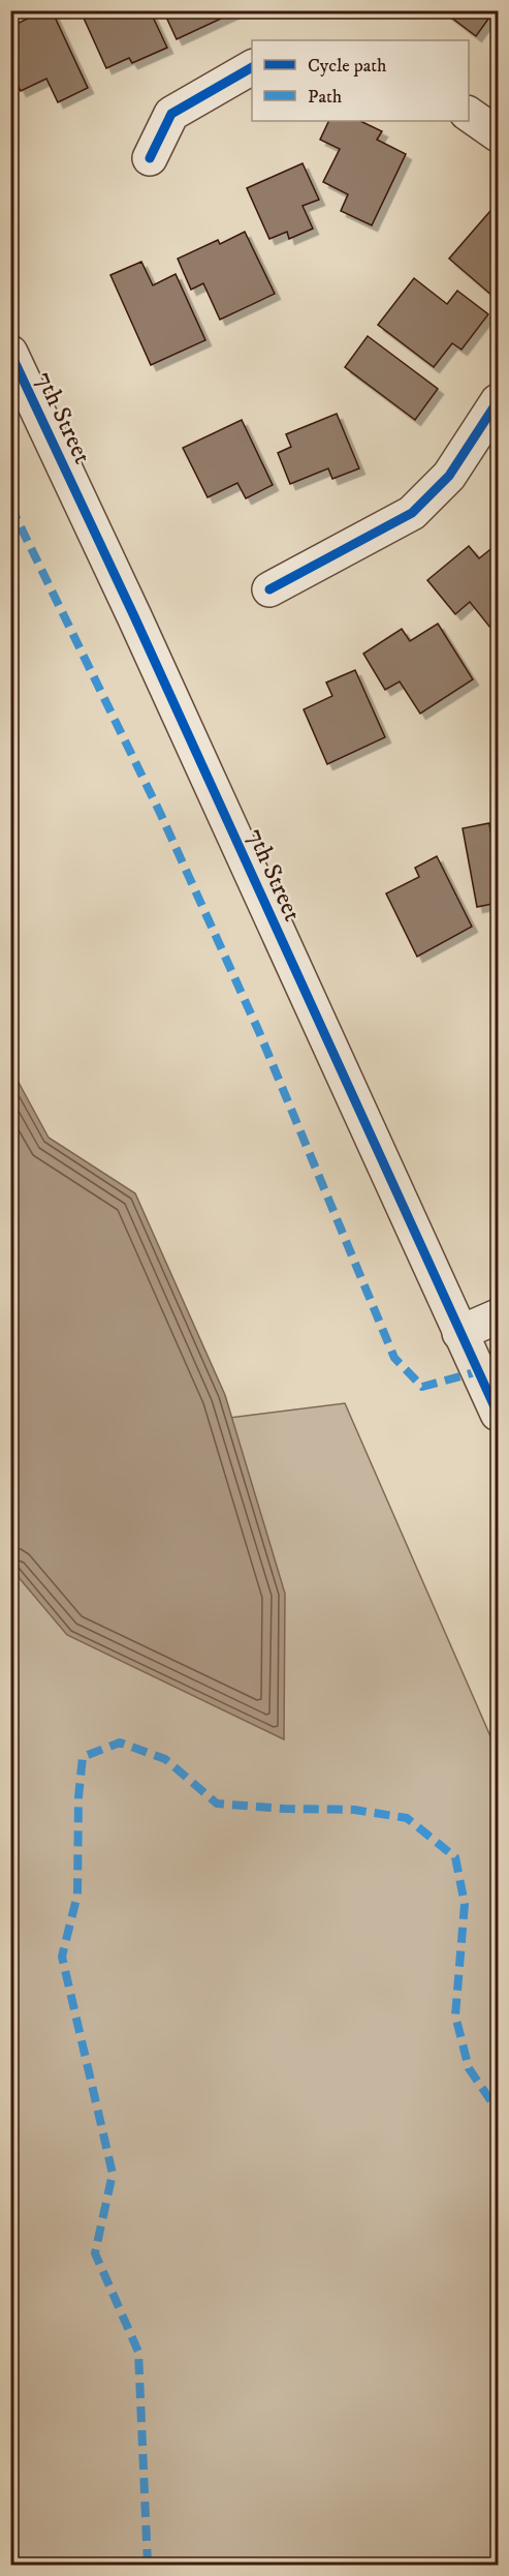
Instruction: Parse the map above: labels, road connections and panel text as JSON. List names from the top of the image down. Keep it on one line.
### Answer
{"streets":{"street":["7th Street"]},"legend":["Cycle path","Path"]}
